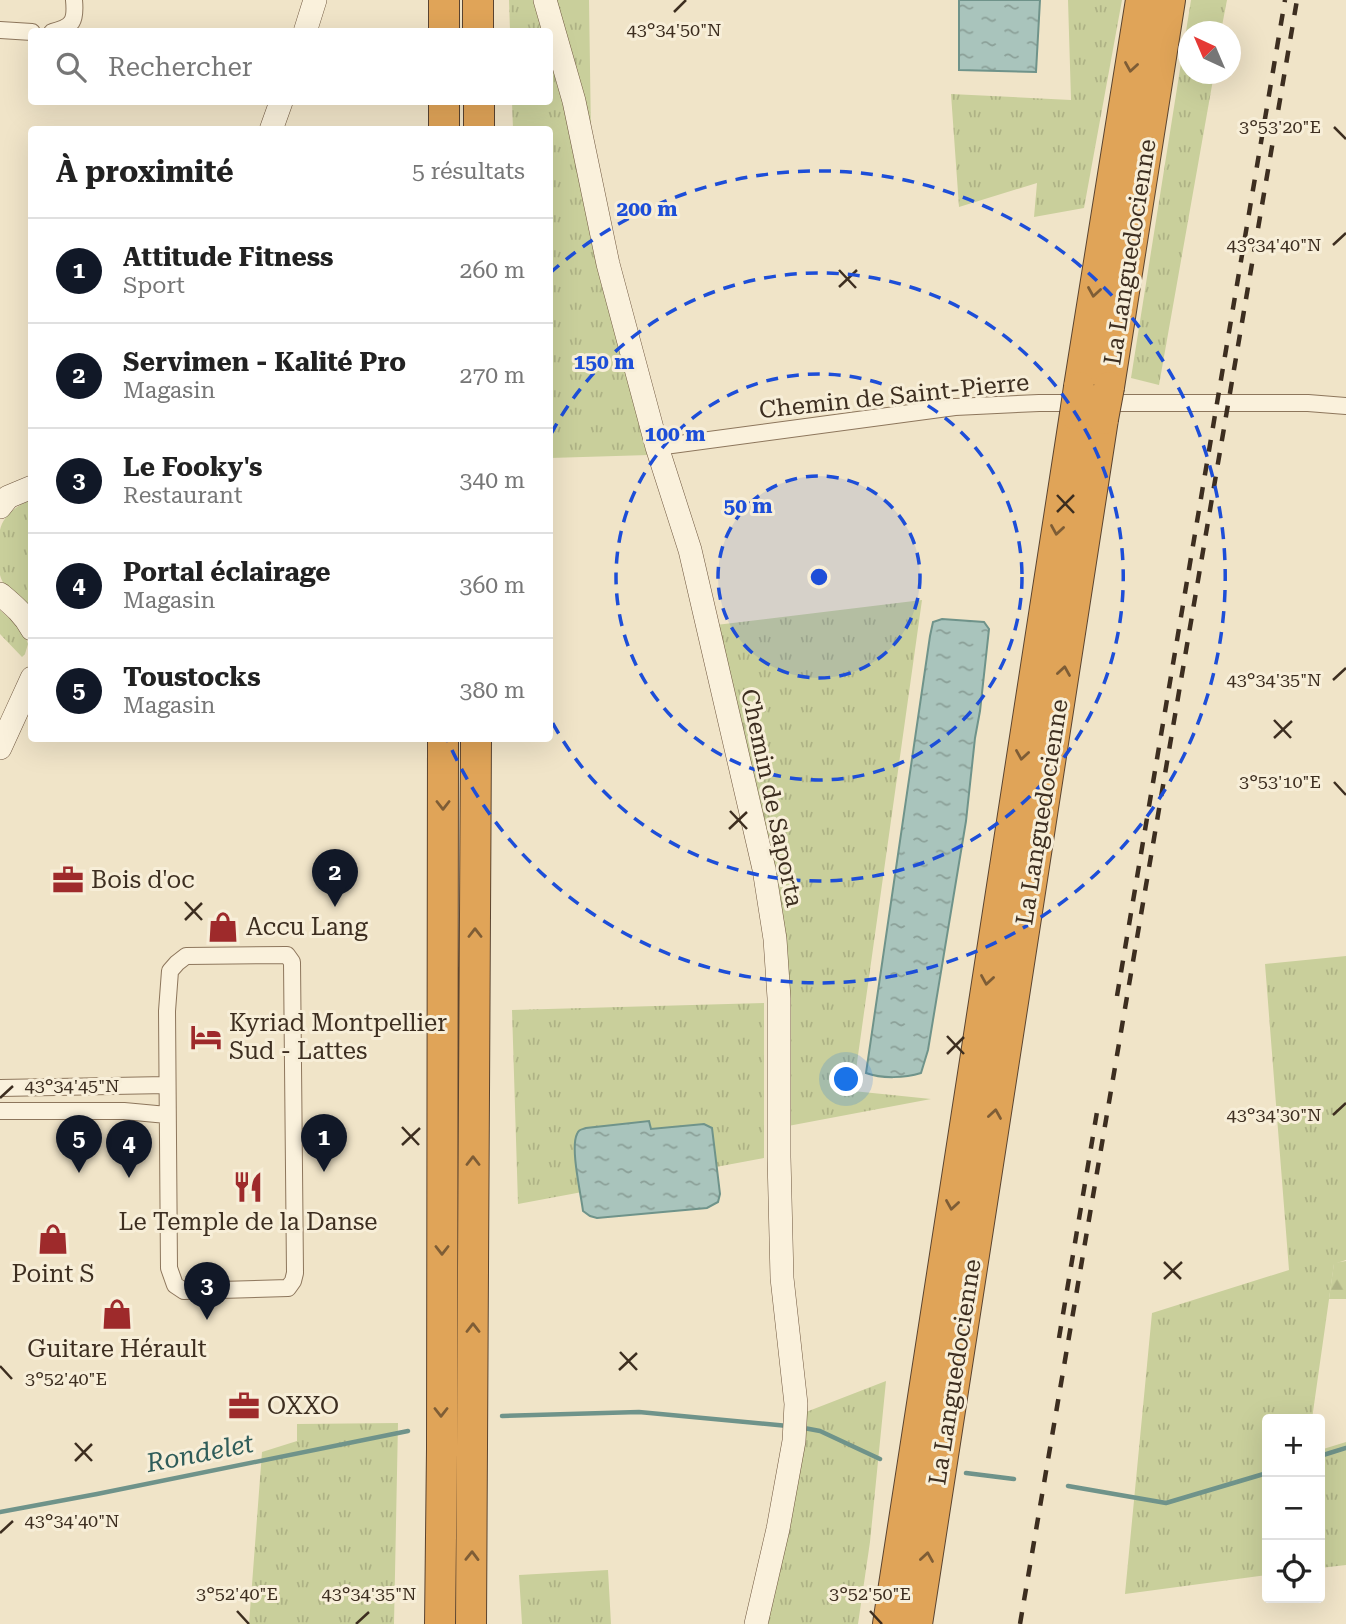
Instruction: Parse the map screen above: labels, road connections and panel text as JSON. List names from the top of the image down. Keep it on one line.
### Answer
{"streets":{"highway":["La Languedocienne"],"street":["Chemin de Saint-Pierre","Chemin de Saporta"]},"crossings":[["Chemin de Saint-Pierre","Chemin de Saporta"]],"water":["Rondelet"],"places":{"office":["Bois d'oc","OXXO"],"shop":["Accu Lang","Point S","Guitare Hérault"],"hotel":["Kyriad Montpellier Sud - Lattes"],"restaurant":["Le Temple de la Danse"]},"north":"top left","page":{"search":"Rechercher","heading":["À proximité","5 résultats"],"list":[{"mark":"1","name":"Attitude Fitness","note":"Sport","value":"260 m"},{"mark":"2","name":"Servimen - Kalité Pro","note":"Magasin","value":"270 m"},{"mark":"3","name":"Le Fooky's","note":"Restaurant","value":"340 m"},{"mark":"4","name":"Portal éclairage","note":"Magasin","value":"360 m"},{"mark":"5","name":"Toustocks","note":"Magasin","value":"380 m"}],"pins":["2","1","5","4","3"],"map_buttons":["+","−"]},"coordinates":["43°34'50\"N","3°53'20\"E","43°34'40\"N","43°34'35\"N","3°53'10\"E","43°34'45\"N","43°34'30\"N","3°52'40\"E","3°52'50\"E"],"rings":["200 m","150 m","100 m","50 m"]}
